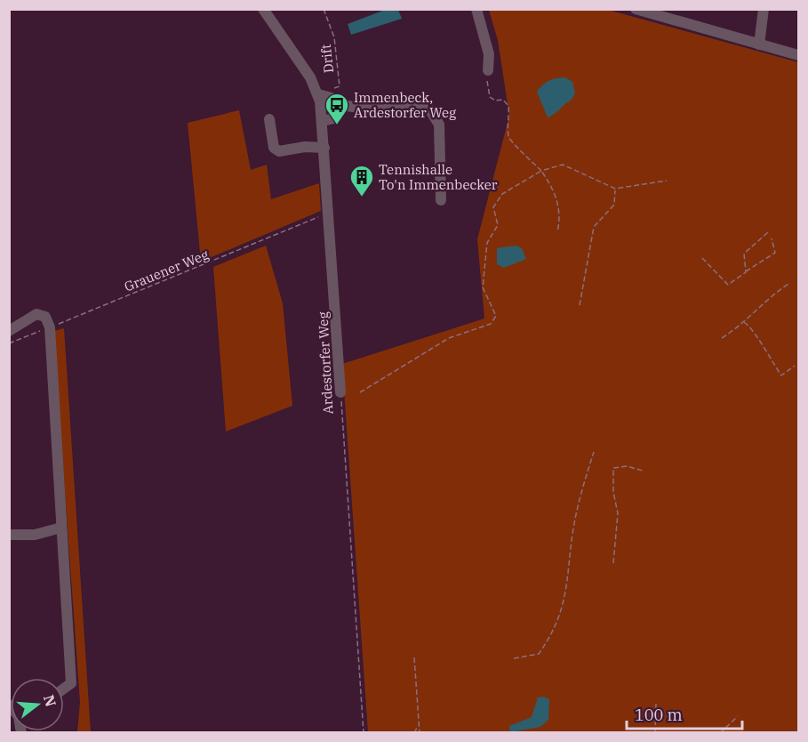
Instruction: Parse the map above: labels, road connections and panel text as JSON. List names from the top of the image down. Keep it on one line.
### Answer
{"streets":{"street":["Ardestorfer Weg"],"path":["Drift","Grauener Weg"]},"crossings":[["Grauener Weg","Ardestorfer Weg"]],"places":{"bus stop":["Immenbeck, Ardestorfer Weg"],"building":["Tennishalle To'n Immenbecker"]},"scale_bar":"100 m","north":"right"}
